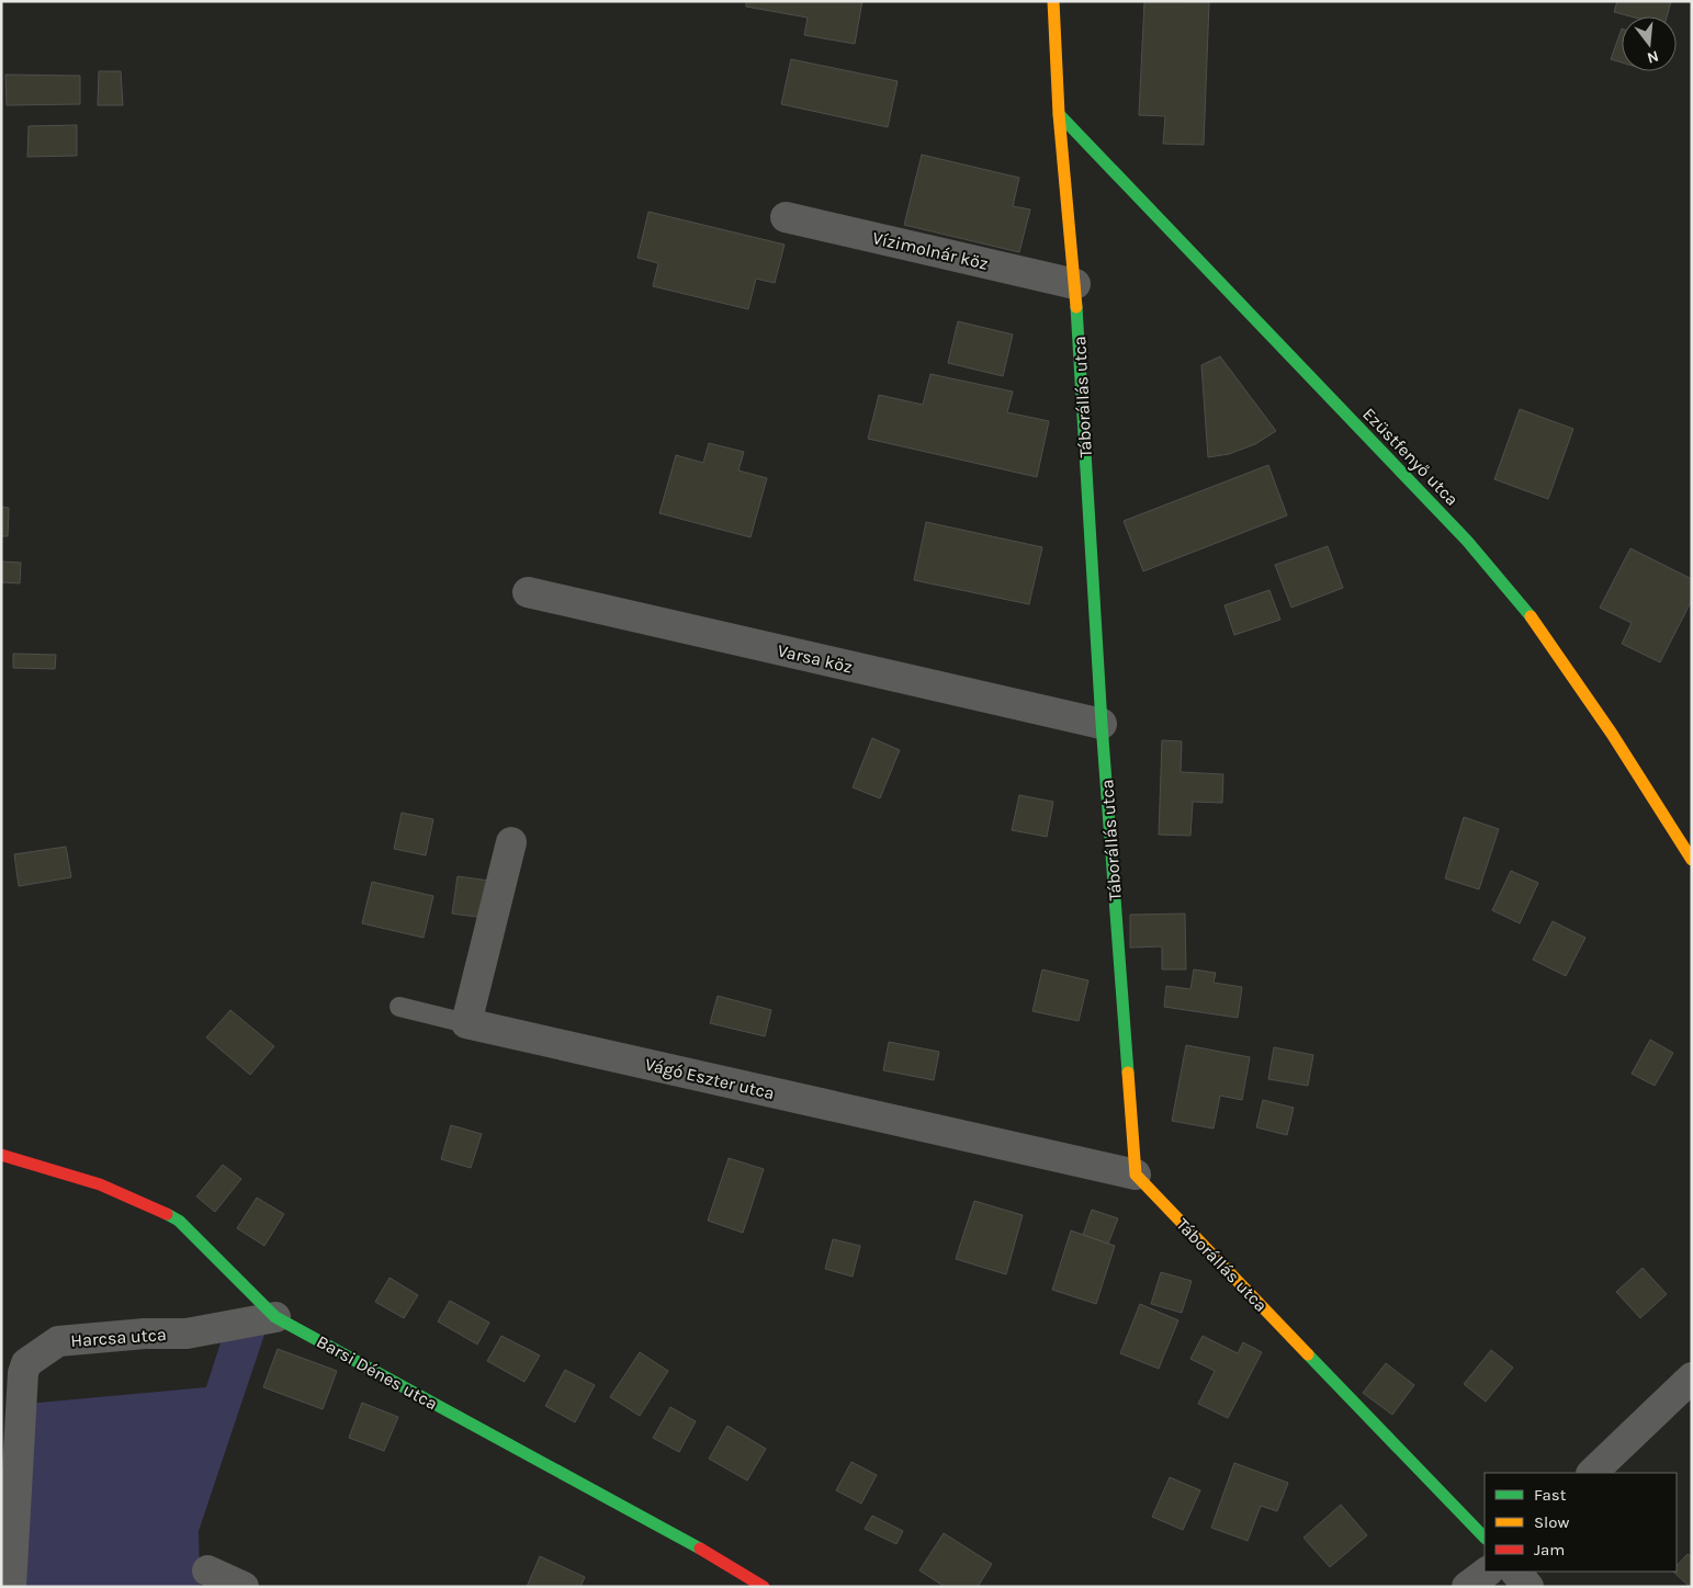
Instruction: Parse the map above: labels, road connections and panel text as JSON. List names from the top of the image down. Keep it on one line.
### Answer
{"streets":{"street":["Vízimolnár köz","Táborállás utca","Ezüstfenyő utca","Varsa köz","Vágó Eszter utca","Harcsa utca","Barsi Dénes utca"]},"crossings":[["Vízimolnár köz","Táborállás utca"],["Táborállás utca","Ezüstfenyő utca"],["Táborállás utca","Varsa köz"],["Táborállás utca","Vágó Eszter utca"],["Harcsa utca","Barsi Dénes utca"]],"legend":["Fast","Slow","Jam"],"north":"bottom"}
